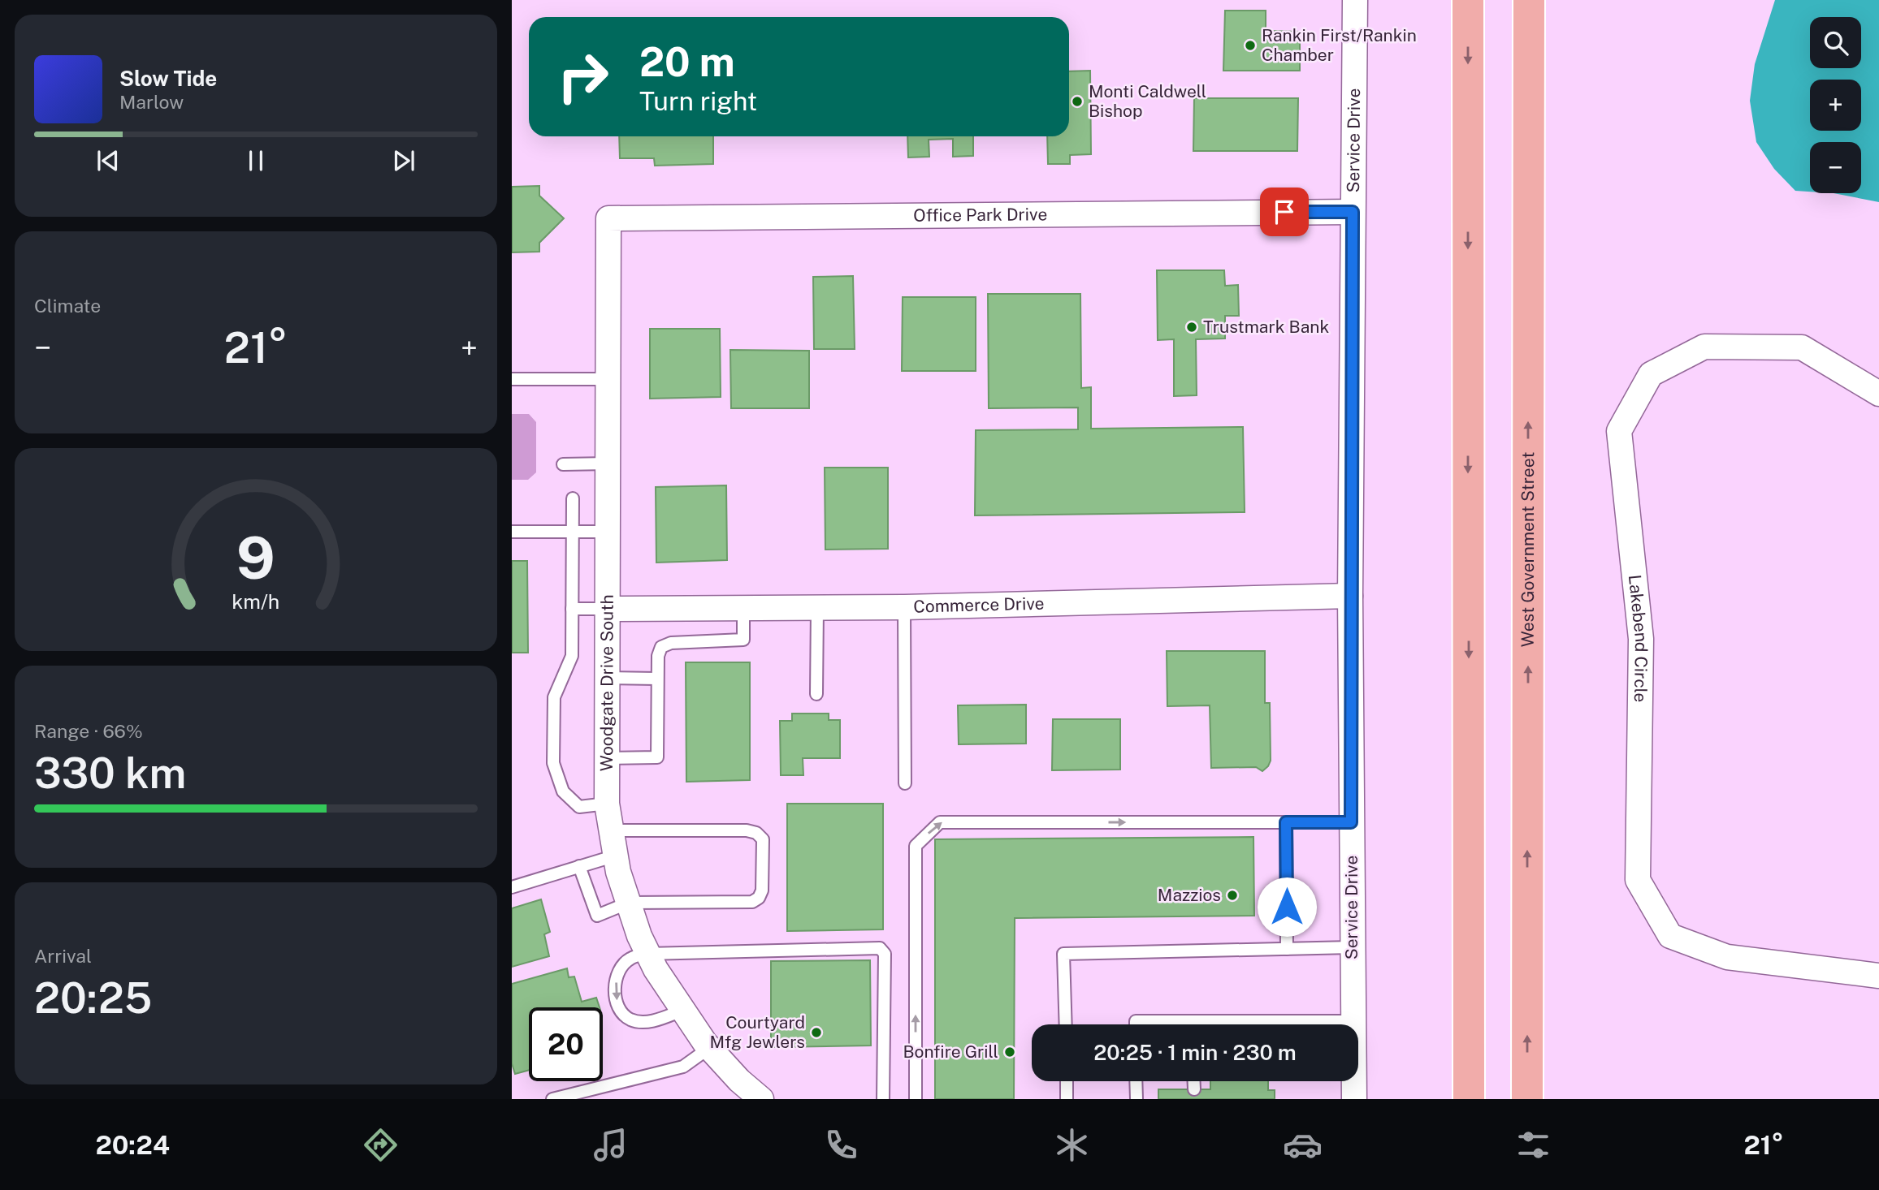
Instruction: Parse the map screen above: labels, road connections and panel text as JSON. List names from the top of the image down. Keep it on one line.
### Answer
{"streets":{"main road":["West Government Street"],"street":["Service Drive","Office Park Drive","Commerce Drive","Lakebend Circle","Woodgate Drive South"]},"crossings":[["Service Drive","Office Park Drive"],["Service Drive","Commerce Drive"],["Office Park Drive","Woodgate Drive South"],["Commerce Drive","Woodgate Drive South"]],"places":["Rankin First/Rankin Chamber","Monti Caldwell Bishop","Trustmark Bank","Mazzios","Courtyard Mfg Jewlers","Bonfire Grill"],"page":{"map_buttons":["+","−"],"turn":["20 m","Turn right"],"song":["Slow Tide","Marlow"],"tile":["Climate",["Range · 66%","330 km"],["Arrival","20:25"]],"heat":["−","21°","+"],"limit":"20","trip":"20:25 · 1 min · 230 m","tabs":["20:24","21°"],"gauge":["9","km/h"]}}
